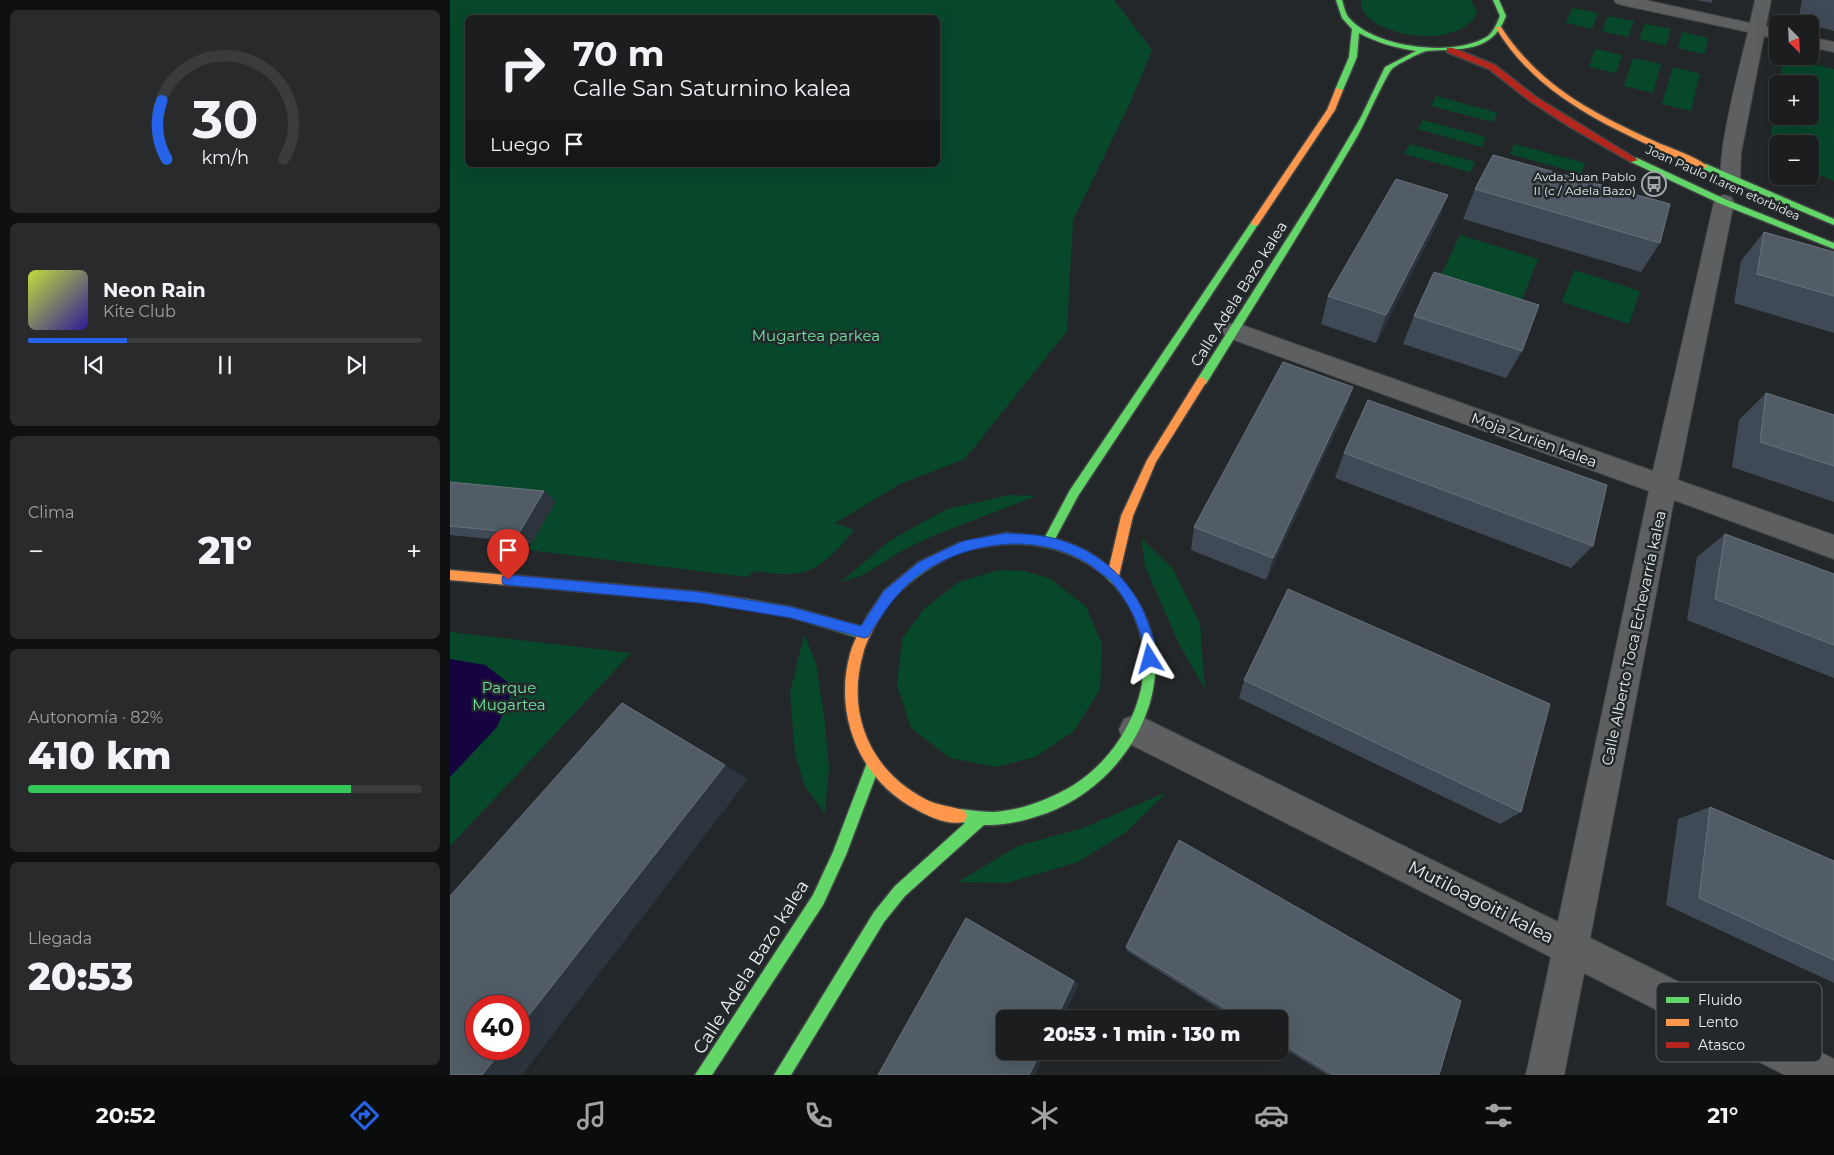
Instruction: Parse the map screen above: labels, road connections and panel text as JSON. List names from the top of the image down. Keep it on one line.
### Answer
{"streets":{"street":["Joan Paulo II.aren etorbidea","Calle Adela Bazo kalea","Moja Zurien kalea","Calle Alberto Toca Echevarría kalea","Mutiloagoiti kalea"]},"crossings":[["Joan Paulo II.aren etorbidea","Calle Alberto Toca Echevarría kalea"],["Calle Adela Bazo kalea","Moja Zurien kalea"],["Moja Zurien kalea","Calle Alberto Toca Echevarría kalea"],["Calle Alberto Toca Echevarría kalea","Mutiloagoiti kalea"]],"parks":["Mugartea parkea","Parque Mugartea"],"places":{"bus stop":["Avda. Juan Pablo II (c / Adela Bazo)"]},"legend":["Fluido","Lento","Atasco"],"north":"bottom right","page":{"map_buttons":["+","−"],"turn":["70 m","Calle San Saturnino kalea"],"then":"Luego","song":["Neon Rain","Kite Club"],"tile":["Clima",["Autonomía · 82%","410 km"],["Llegada","20:53"]],"heat":["−","21°","+"],"limit":"40","trip":"20:53 · 1 min · 130 m","tabs":["20:52","21°"],"gauge":["30","km/h"]}}
